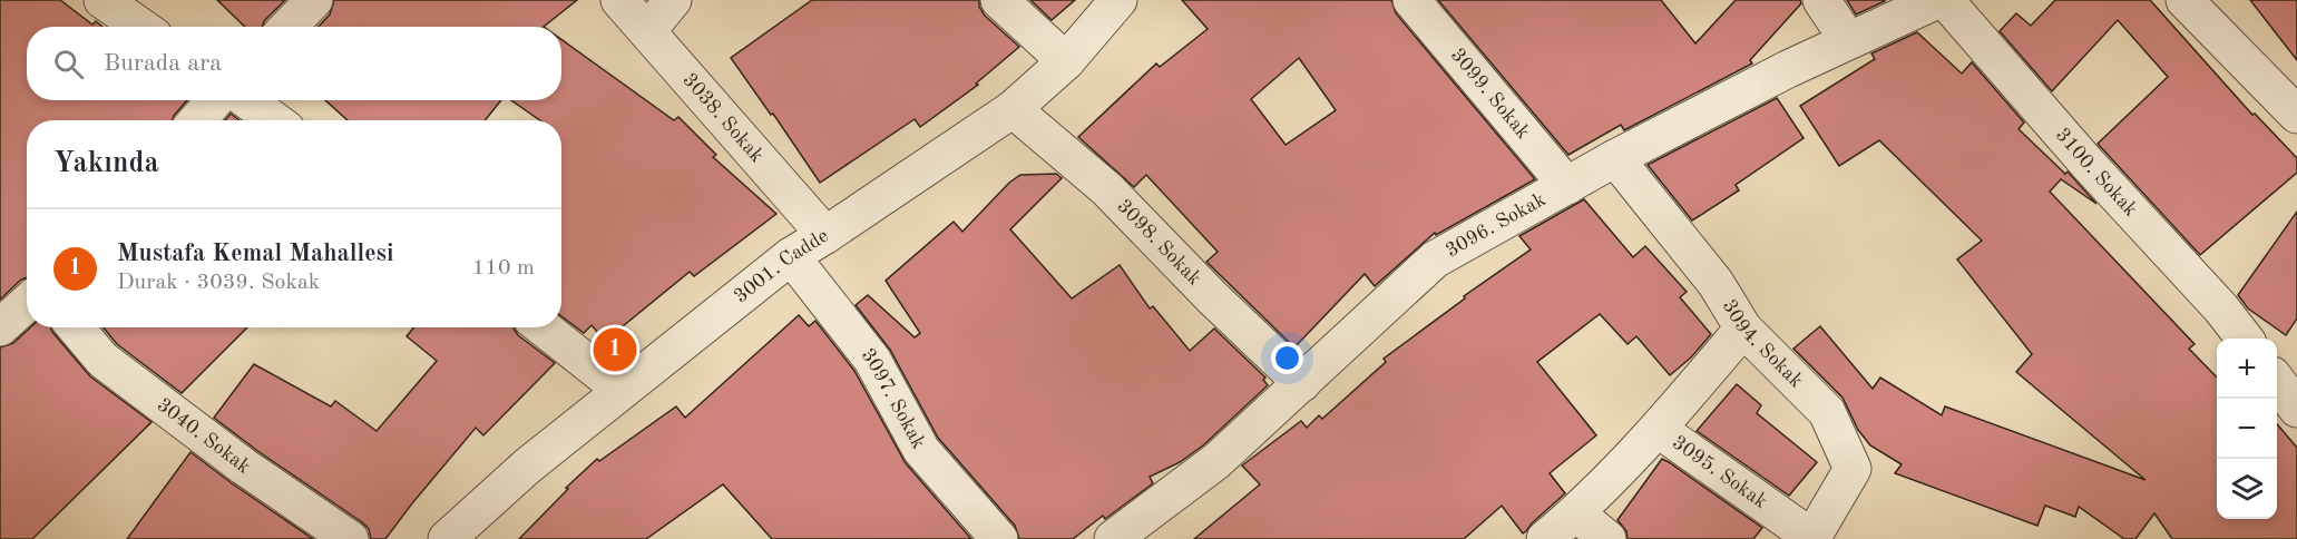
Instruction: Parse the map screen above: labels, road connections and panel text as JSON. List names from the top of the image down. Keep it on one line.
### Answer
{"streets":{"street":["3099. Sokak","3038. Sokak","3100. Sokak","3096. Sokak","3098. Sokak","3001. Cadde","3094. Sokak","3097. Sokak","3040. Sokak","3095. Sokak"]},"crossings":[["3099. Sokak","3096. Sokak"],["3038. Sokak","3001. Cadde"],["3096. Sokak","3098. Sokak"],["3096. Sokak","3094. Sokak"],["3098. Sokak","3001. Cadde"],["3001. Cadde","3097. Sokak"],["3094. Sokak","3095. Sokak"]],"page":{"search":"Burada ara","heading":"Yakında","list":[{"mark":"1","name":"Mustafa Kemal Mahallesi","note":"Durak · 3039. Sokak","value":"110 m"}],"pins":"1","map_buttons":["+","−"]}}
